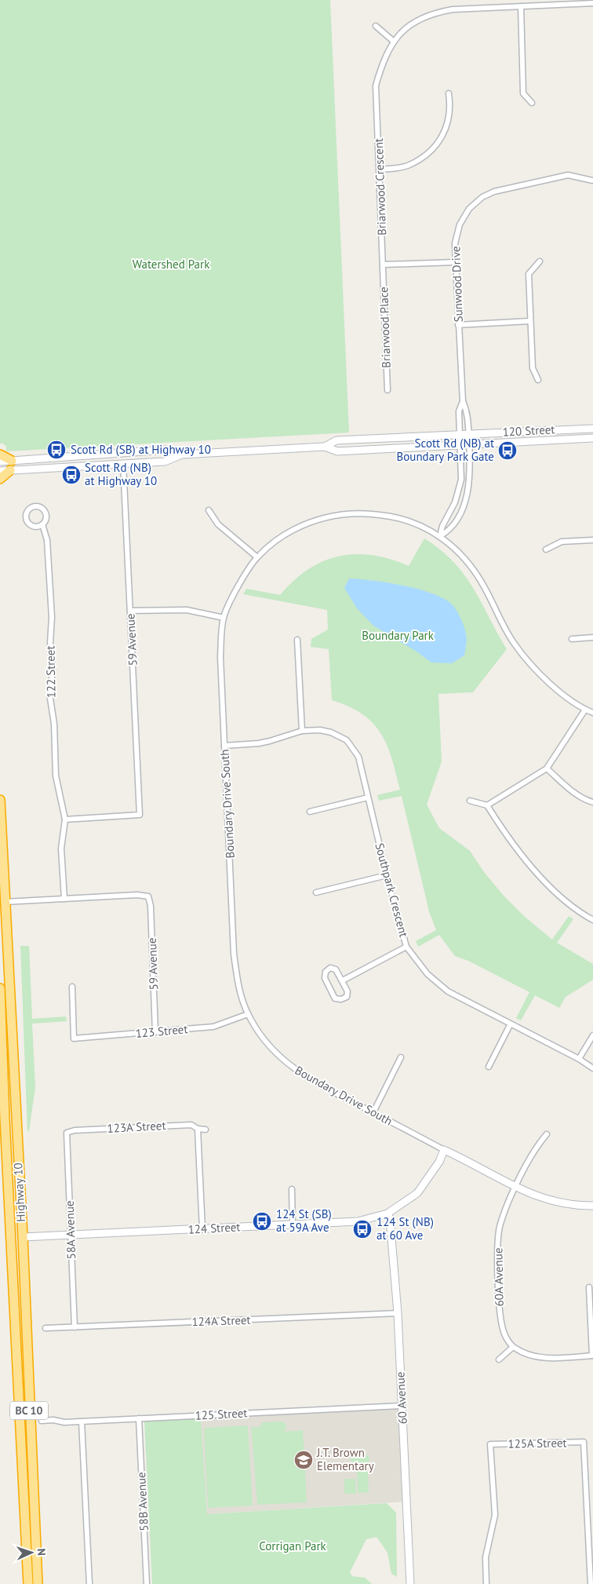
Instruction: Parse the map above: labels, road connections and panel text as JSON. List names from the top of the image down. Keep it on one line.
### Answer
{"streets":{"highway":["Highway 10","BC 10"],"main road":["120 Street","124 Street","60 Avenue"],"street":["Briarwood Crescent","Sunwood Drive","Briarwood Place","59 Avenue","122 Street","Boundary Drive South","Southpark Crescent","123 Street","123A Street","58A Avenue","60A Avenue","124A Street","125 Street","125A Street","58B Avenue"]},"crossings":[["Briarwood Crescent","Briarwood Place"],["Sunwood Drive","120 Street"],["Sunwood Drive","Boundary Drive South"],["120 Street","59 Avenue"],["59 Avenue","122 Street"],["59 Avenue","123 Street"],["Boundary Drive South","Southpark Crescent"],["Boundary Drive South","123 Street"],["Boundary Drive South","124 Street"],["123A Street","58A Avenue"],["Highway 10","124 Street"],["124 Street","58A Avenue"],["124 Street","60 Avenue"],["58A Avenue","124A Street"],["124A Street","60 Avenue"],["60 Avenue","125 Street"],["125 Street","58B Avenue"]],"parks":["Watershed Park","Boundary Park","Corrigan Park"],"places":{"bus stop":["Scott Rd (SB) at Highway 10","Scott Rd (NB) at Boundary Park Gate","Scott Rd (NB) at Highway 10","124 St (SB) at 59A Ave","124 St (NB) at 60 Ave"],"school or university":["J.T. Brown Elementary"]},"north":"right"}
